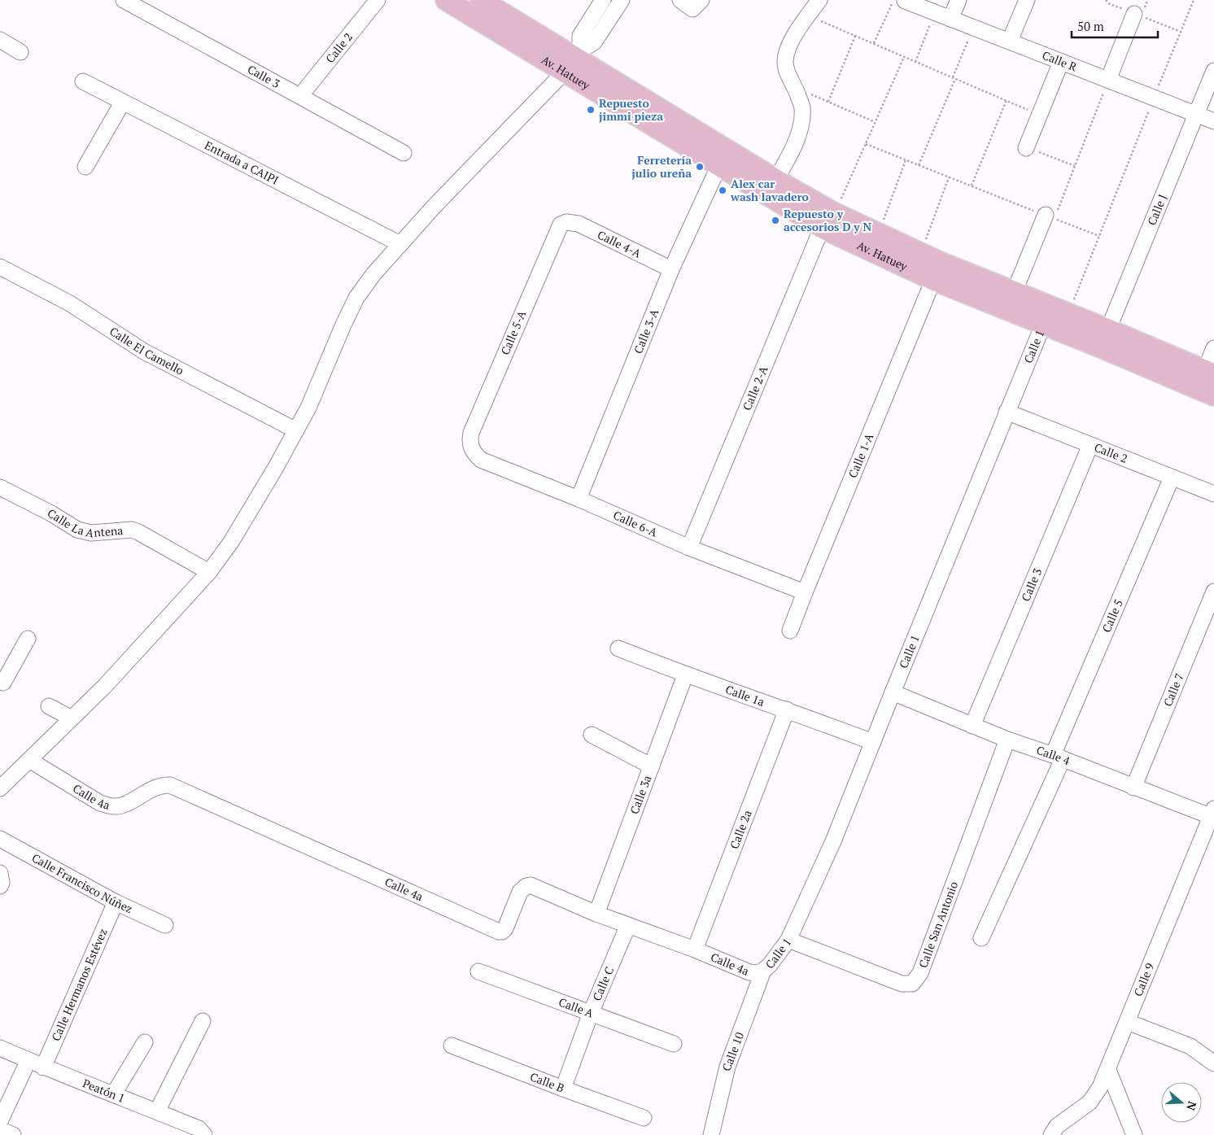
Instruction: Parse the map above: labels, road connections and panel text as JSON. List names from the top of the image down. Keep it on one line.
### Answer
{"streets":{"main road":["Av. Hatuey"],"street":["Calle 2","Calle R","Calle 3","Entrada a CAIPI","Calle J","Calle 4-A","Calle 3-A","Calle 5-A","Calle 1","Calle El Camello","Calle 2-A","Calle 1-A","Calle La Antena","Calle 6-A","Calle 5","Calle 7","Calle 1a","Calle 4","Calle 4a","Calle 3a","Calle 2a","Calle Francisco Núñez","Calle San Antonio","Calle 9","Calle C","Calle Hermanos Estévez","Calle A","Calle 10","Calle B","Peatón 1"]},"crossings":[["Calle 2","Calle 3"],["Calle 2","Calle 1"],["Calle 2","Calle 5"],["Calle R","Calle J"],["Av. Hatuey","Calle J"],["Av. Hatuey","Calle 3-A"],["Av. Hatuey","Calle 1"],["Av. Hatuey","Calle 2-A"],["Av. Hatuey","Calle 1-A"],["Calle 3","Calle 4"],["Calle 4-A","Calle 3-A"],["Calle 4-A","Calle 5-A"],["Calle 3-A","Calle 6-A"],["Calle 5-A","Calle 6-A"],["Calle 1","Calle 1a"],["Calle 1","Calle 4"],["Calle 1","Calle 4a"],["Calle 1","Calle San Antonio"],["Calle 1","Calle 10"],["Calle 2-A","Calle 6-A"],["Calle 1-A","Calle 6-A"],["Calle 5","Calle 4"],["Calle 7","Calle 4"],["Calle 1a","Calle 3a"],["Calle 1a","Calle 2a"],["Calle 4","Calle San Antonio"],["Calle 4","Calle 9"],["Calle 4a","Calle 3a"],["Calle 4a","Calle 2a"],["Calle 4a","Calle C"],["Calle 4a","Calle 10"],["Calle Francisco Núñez","Calle Hermanos Estévez"],["Calle C","Calle A"],["Calle C","Calle B"],["Calle Hermanos Estévez","Peatón 1"]],"places":["Repuesto jimmi pieza","Ferretería julio ureña","Alex car wash lavadero","Repuesto y accesorios D y N"],"scale_bar":"50 m","north":"right"}
